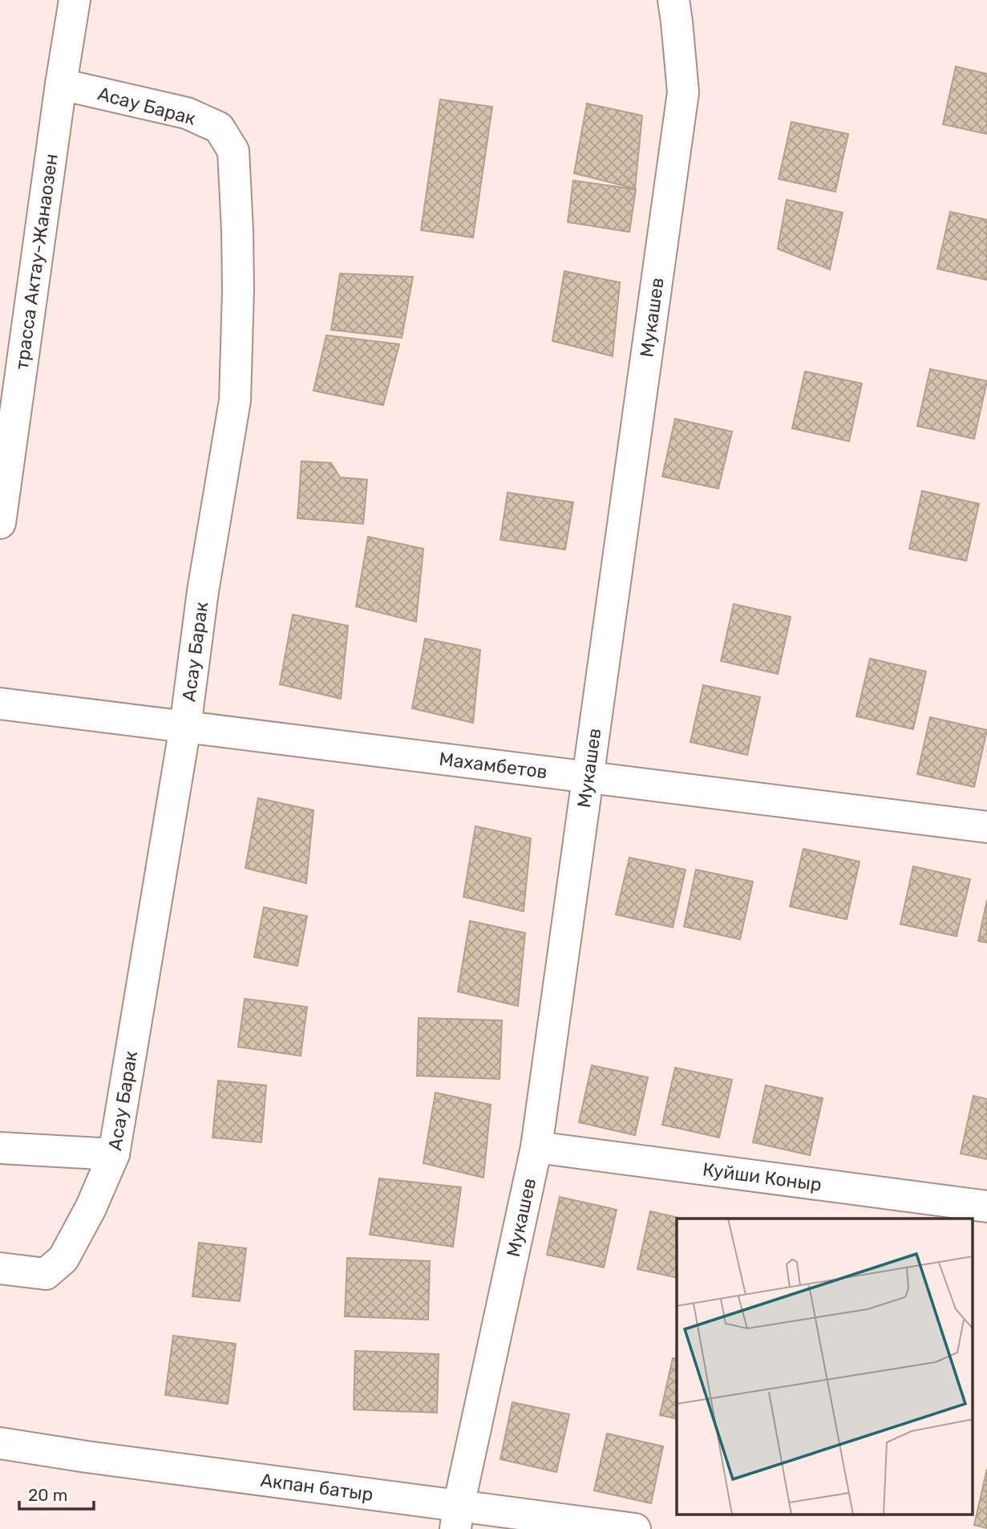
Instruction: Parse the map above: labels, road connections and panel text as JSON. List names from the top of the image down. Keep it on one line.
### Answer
{"streets":{"street":["Асау Барак","трасса Актау-Жанаозен","Мукашев","Махамбетов","Куйши Коныр","Акпан батыр"]},"crossings":[["Асау Барак","трасса Актау-Жанаозен"],["Асау Барак","Махамбетов"],["Мукашев","Махамбетов"],["Мукашев","Куйши Коныр"],["Мукашев","Акпан батыр"]],"scale_bar":"20 m"}
